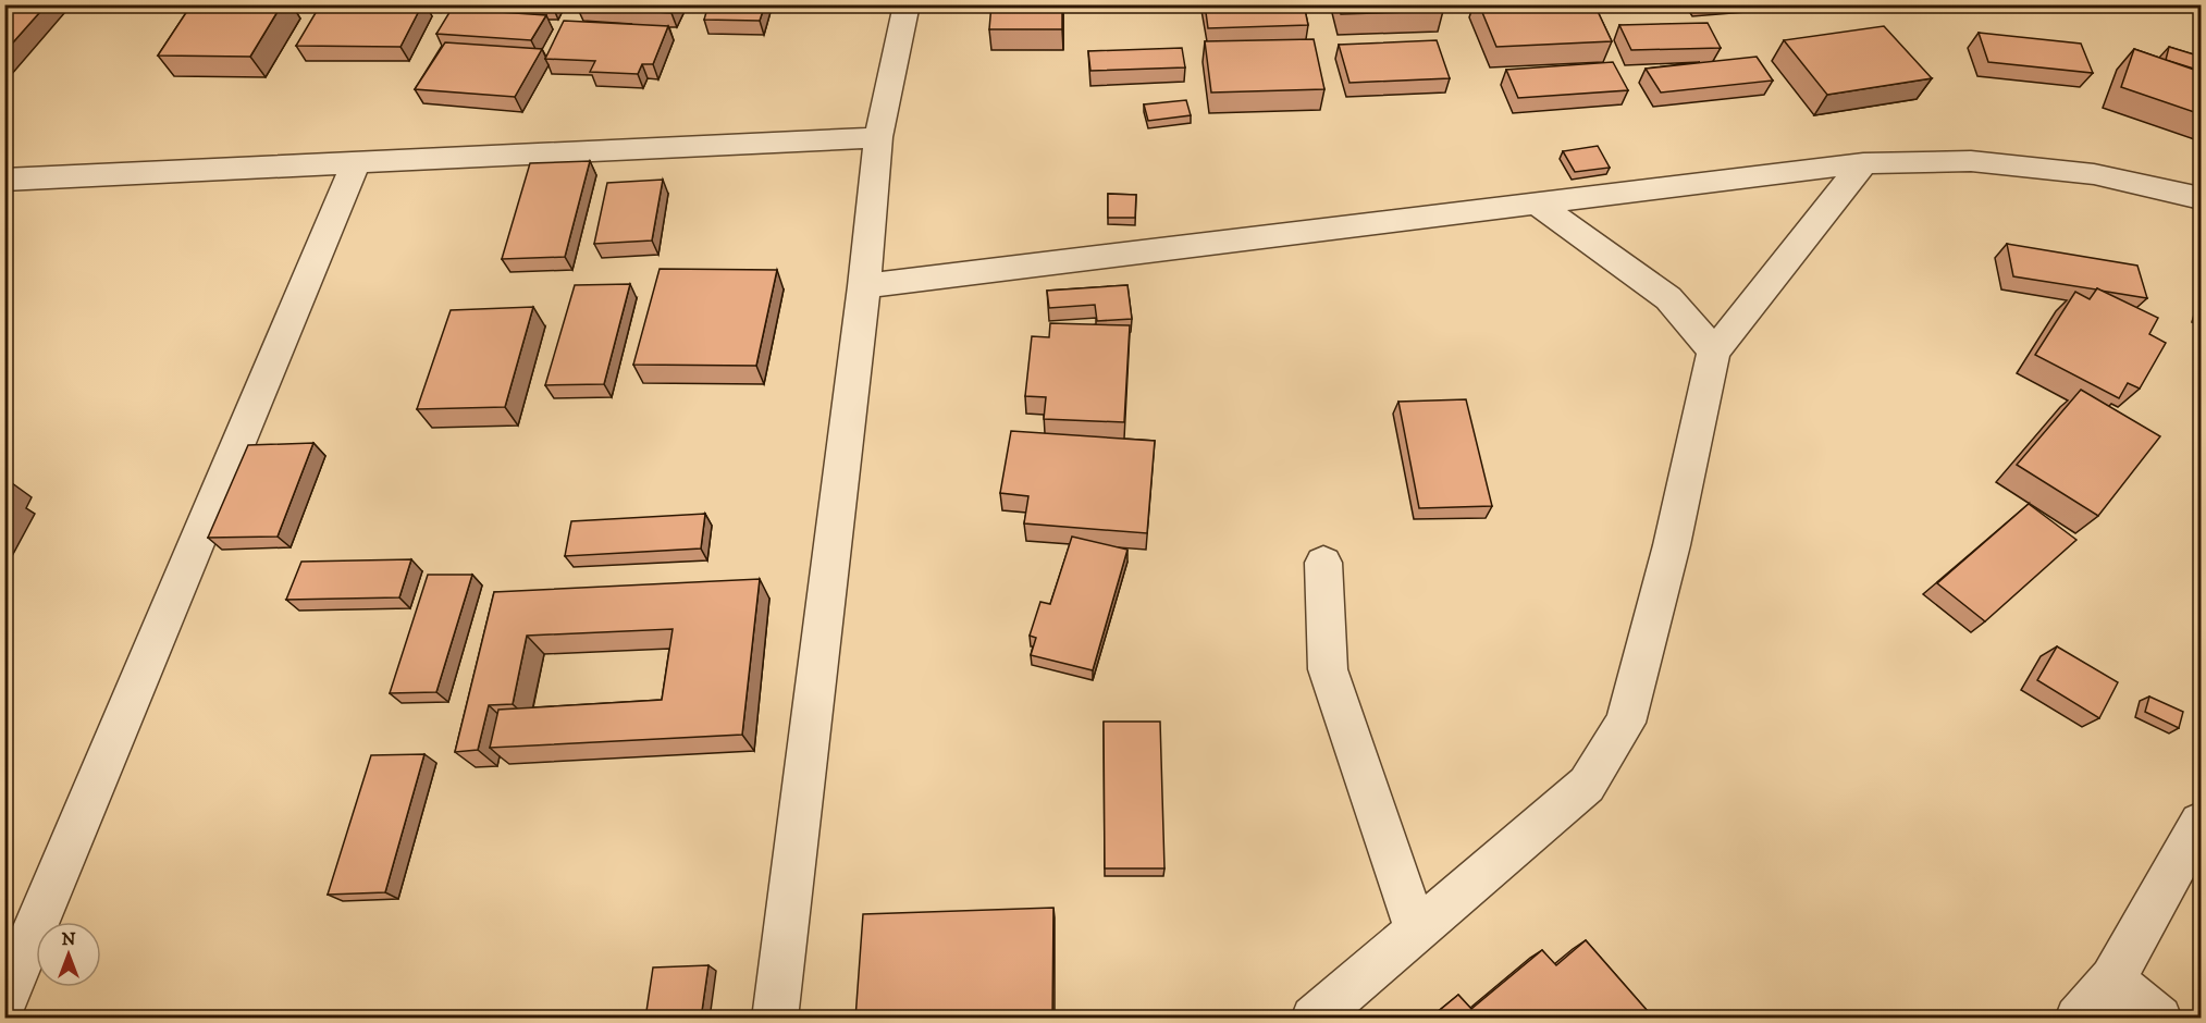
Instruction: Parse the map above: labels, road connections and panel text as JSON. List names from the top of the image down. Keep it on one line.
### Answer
{"north":"top"}
